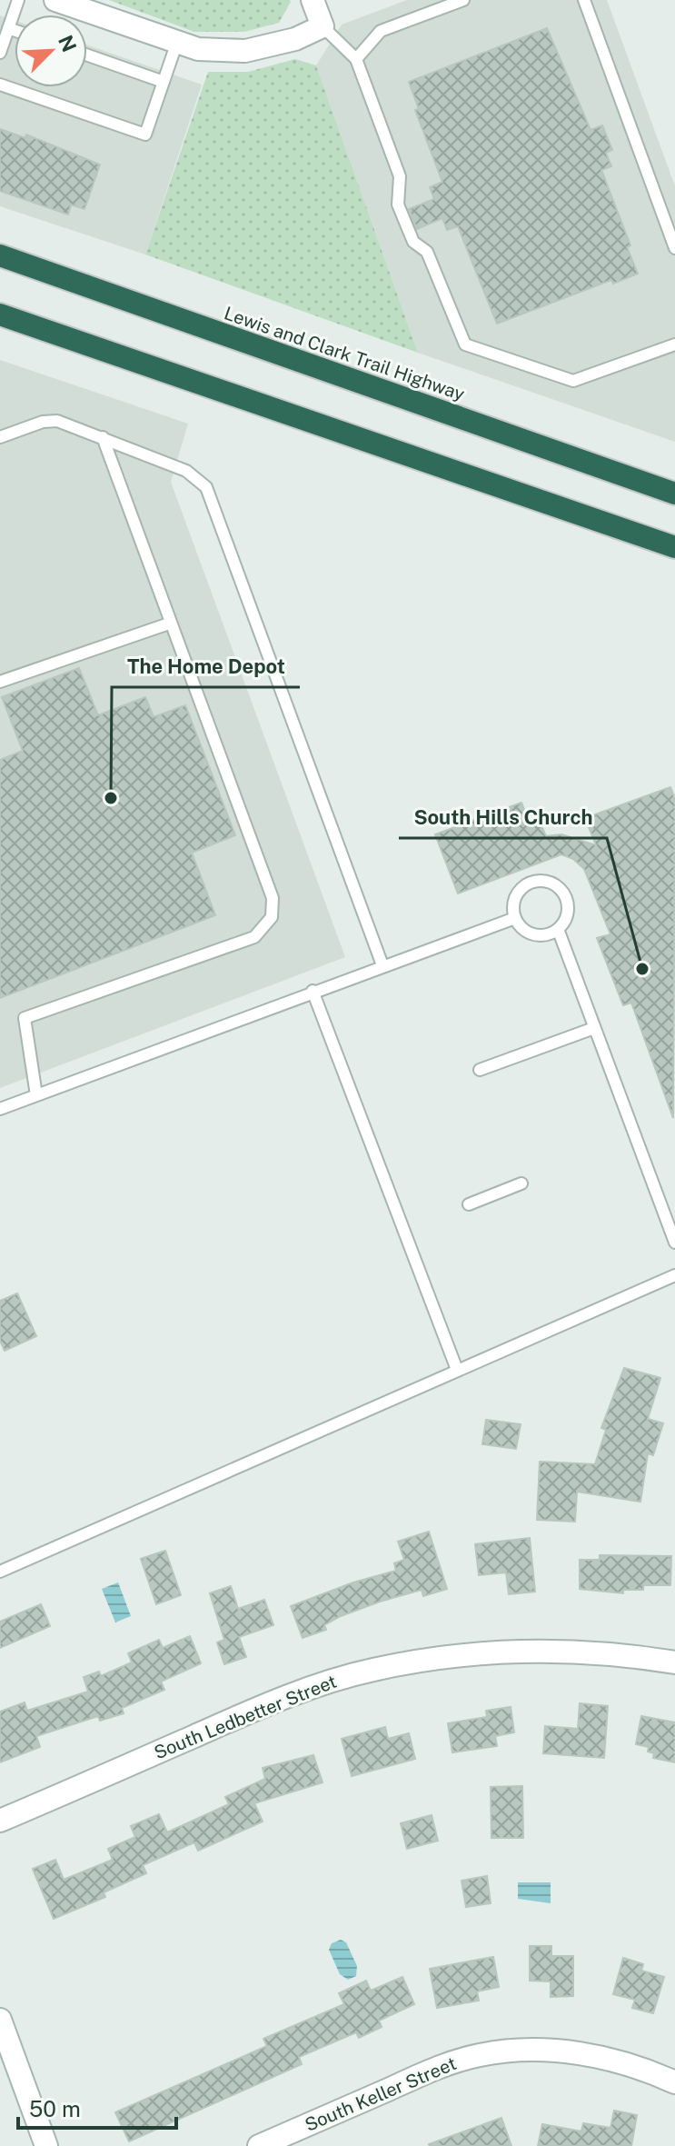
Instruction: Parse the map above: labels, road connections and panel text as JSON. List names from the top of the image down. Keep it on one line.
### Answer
{"streets":{"highway":["Lewis and Clark Trail Highway"],"street":["South Ledbetter Street","South Keller Street"]},"places":["The Home Depot","South Hills Church"],"scale_bar":"50 m","north":"top right"}
